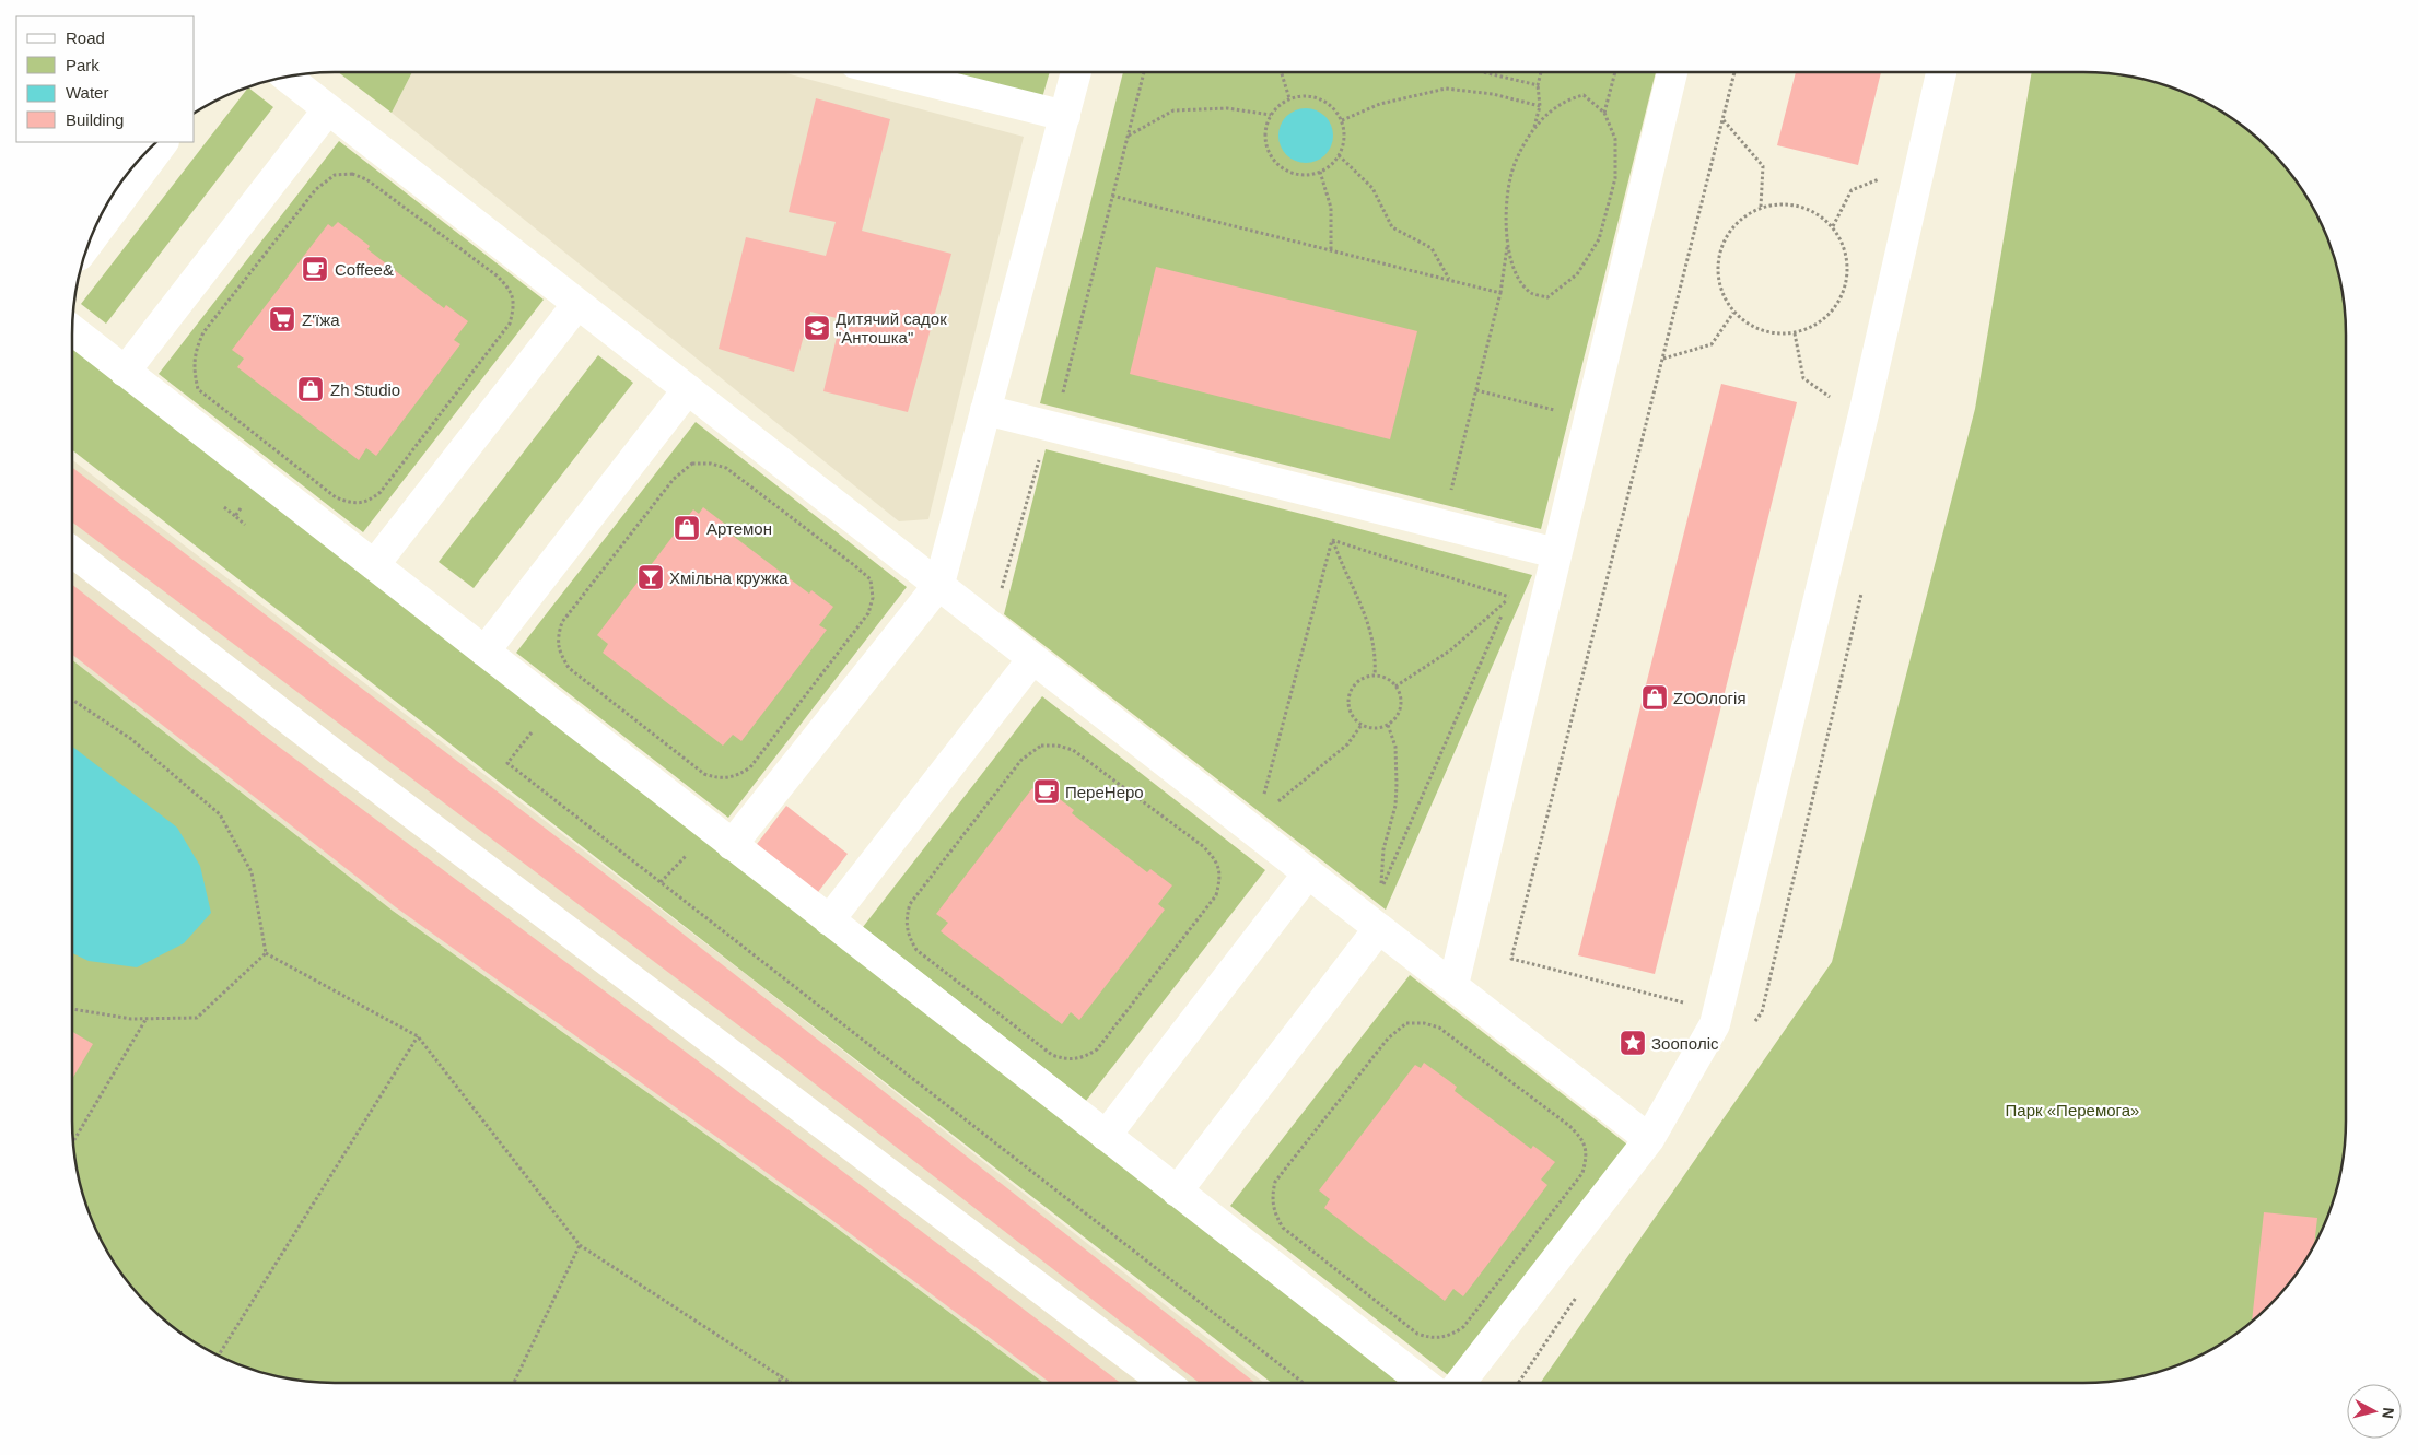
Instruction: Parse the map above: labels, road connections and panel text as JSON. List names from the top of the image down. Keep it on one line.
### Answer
{"parks":["Парк «Перемога»"],"places":{"cafe":["Coffee&","ПереНеро"],"supermarket":["Z'їжа"],"school or university":["Дитячий садок \"Антошка\""],"shop":["Zh Studio","Артемон","ZООлогія"],"bar":["Хмільна кружка"],"place":["Зоополіс"]},"legend":["Road","Park","Water","Building"],"north":"right"}
